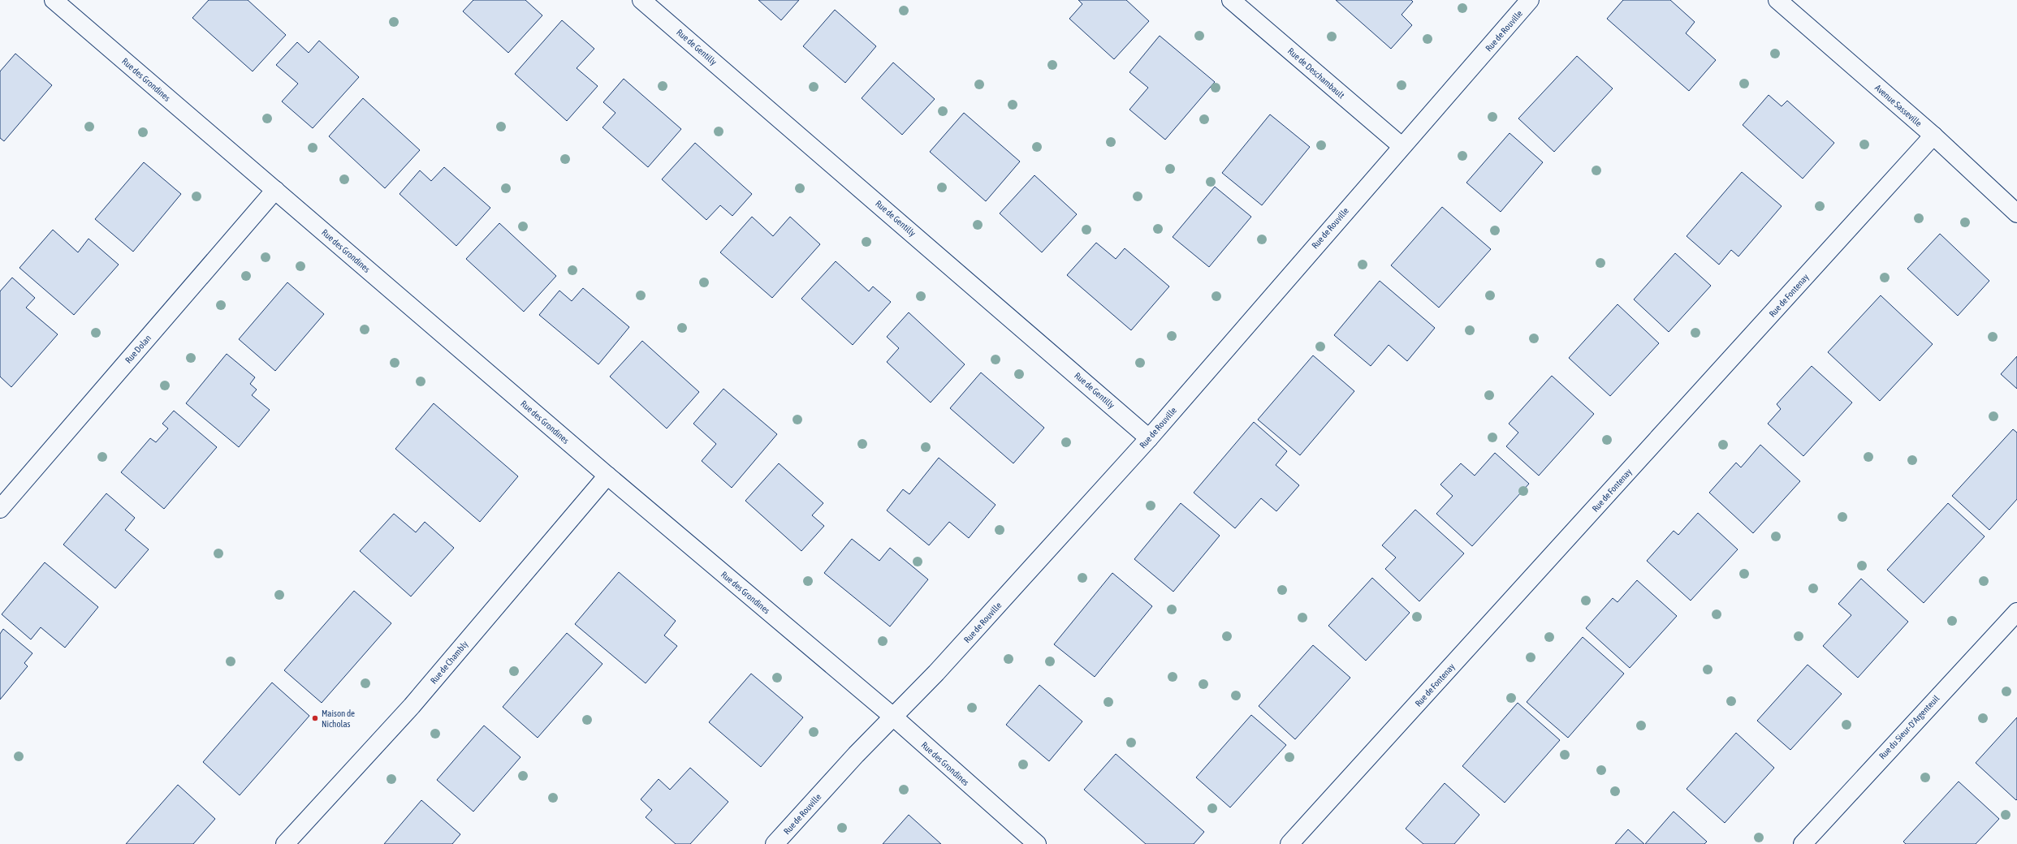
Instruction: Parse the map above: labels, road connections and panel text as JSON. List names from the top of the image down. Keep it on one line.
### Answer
{"streets":{"street":["Rue de Rouville","Rue de Gentilly","Rue de Deschambault","Rue des Grondines","Avenue Sasseville","Rue de Fontenay","Rue Dolan","Rue de Chambly","Rue du Sieur-D'Argenteuil"]},"crossings":[["Rue de Rouville","Rue de Gentilly"],["Rue de Rouville","Rue de Deschambault"],["Rue de Rouville","Rue des Grondines"],["Rue des Grondines","Rue Dolan"],["Rue des Grondines","Rue de Chambly"],["Avenue Sasseville","Rue de Fontenay"]],"places":["Maison de Nicholas"]}
